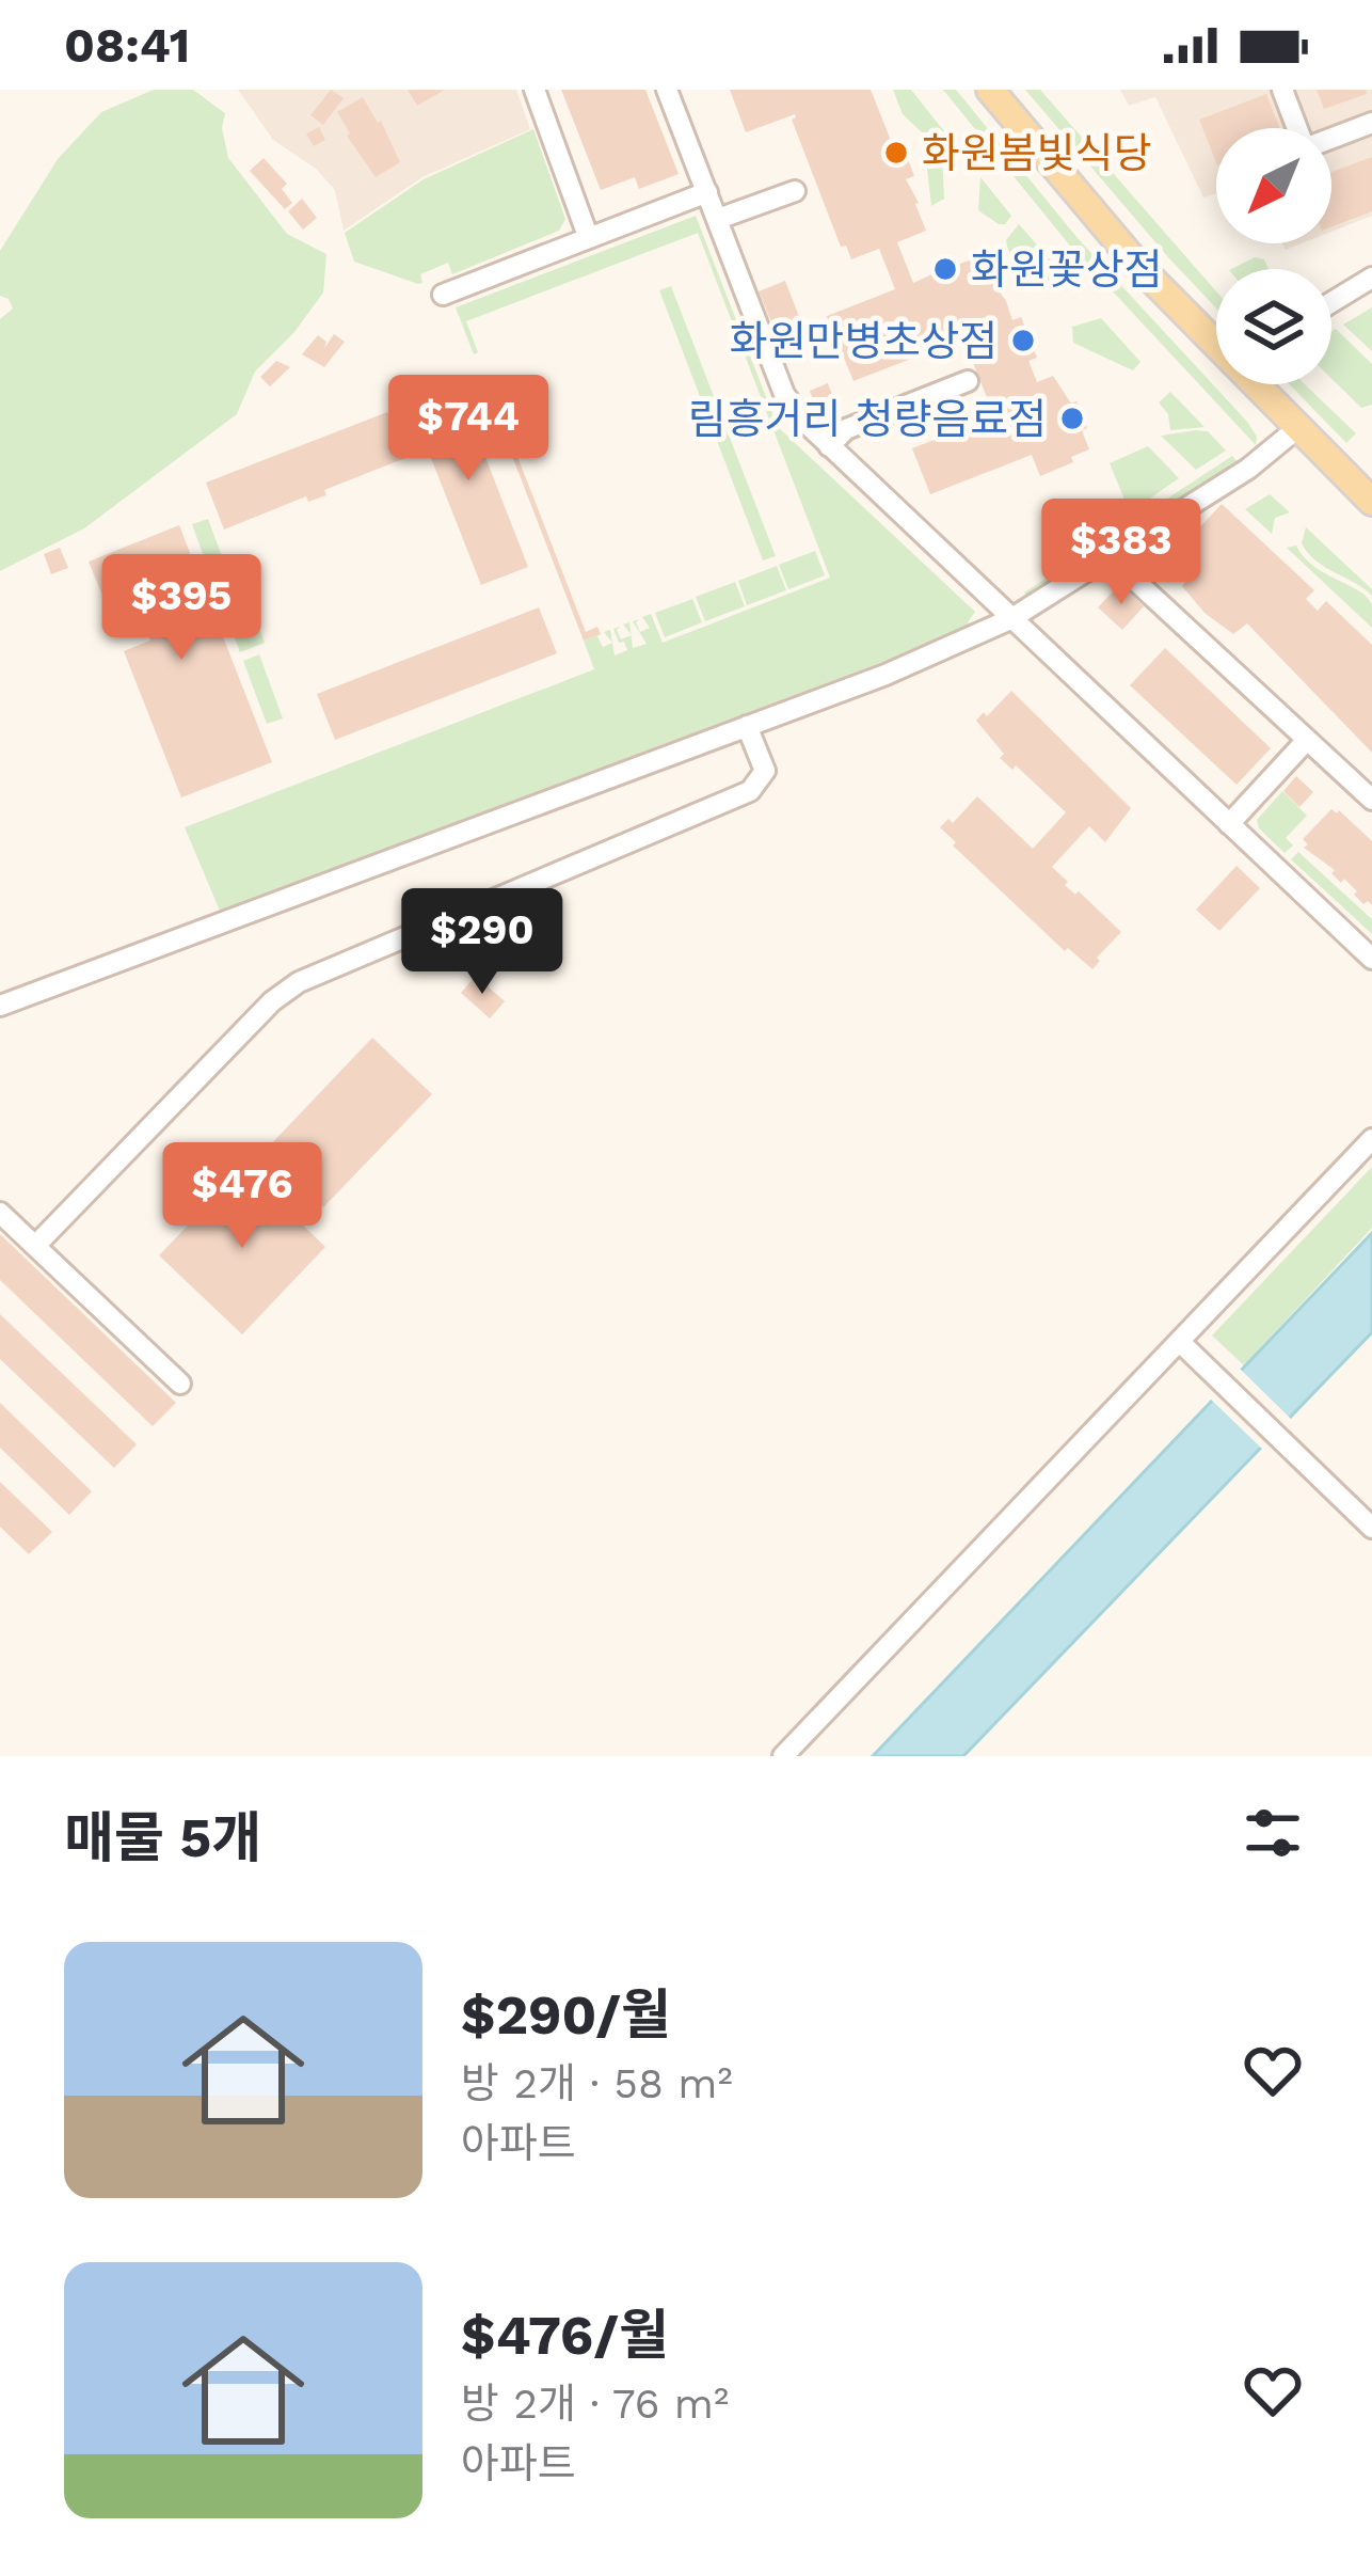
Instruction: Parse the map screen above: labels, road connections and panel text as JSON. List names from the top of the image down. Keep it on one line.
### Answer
{"places":["화원봄빛식당","화원꽃상점","화원만병초상점","림흥거리 청량음료점"],"north":"bottom left","page":{"status":"08:41","price":["$744","$383","$395","$290","$476"],"heading":"매물 5개","list":[{"name":"$290/월","note":"방 2개 · 58 m² · 아파트"},{"name":"$476/월","note":"방 2개 · 76 m² · 아파트"}]}}
